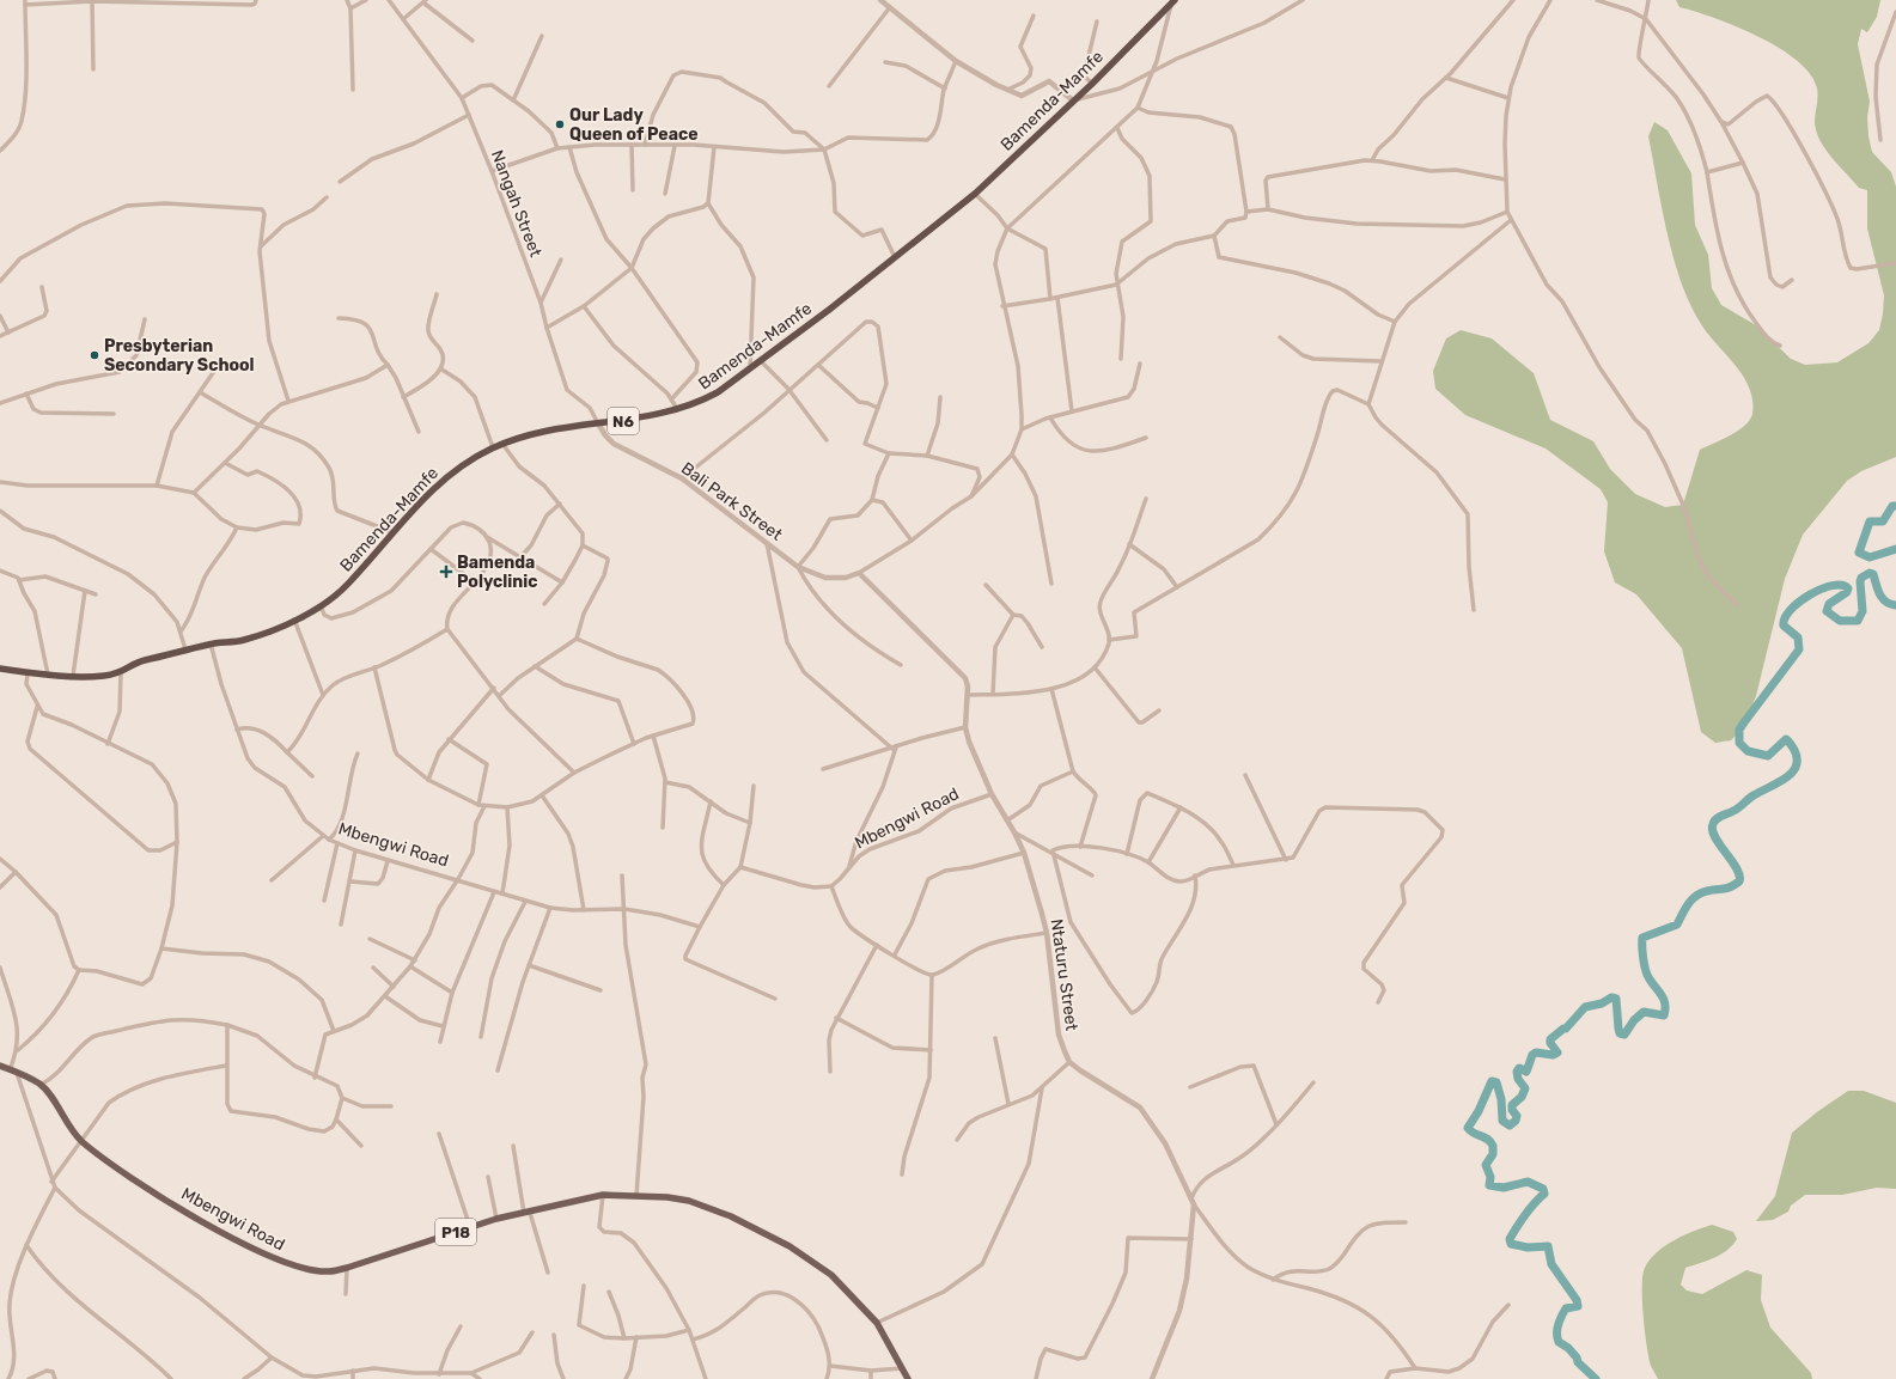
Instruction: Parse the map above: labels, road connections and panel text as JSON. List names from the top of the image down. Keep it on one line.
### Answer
{"streets":{"highway":["Bamenda-Mamfe","N6"],"main road":["Mbengwi Road","P18"],"street":["Nangah Street","Bali Park Street","Ntaturu Street"]},"crossings":[["Bamenda-Mamfe","Nangah Street"],["Bamenda-Mamfe","Bali Park Street"],["Bamenda-Mamfe","Mbengwi Road"],["Nangah Street","Bali Park Street"],["Bali Park Street","Ntaturu Street"],["Mbengwi Road","Ntaturu Street"]],"places":{"other":["Our Lady Queen of Peace","Presbyterian Secondary School"],"health":["Bamenda Polyclinic"]}}
